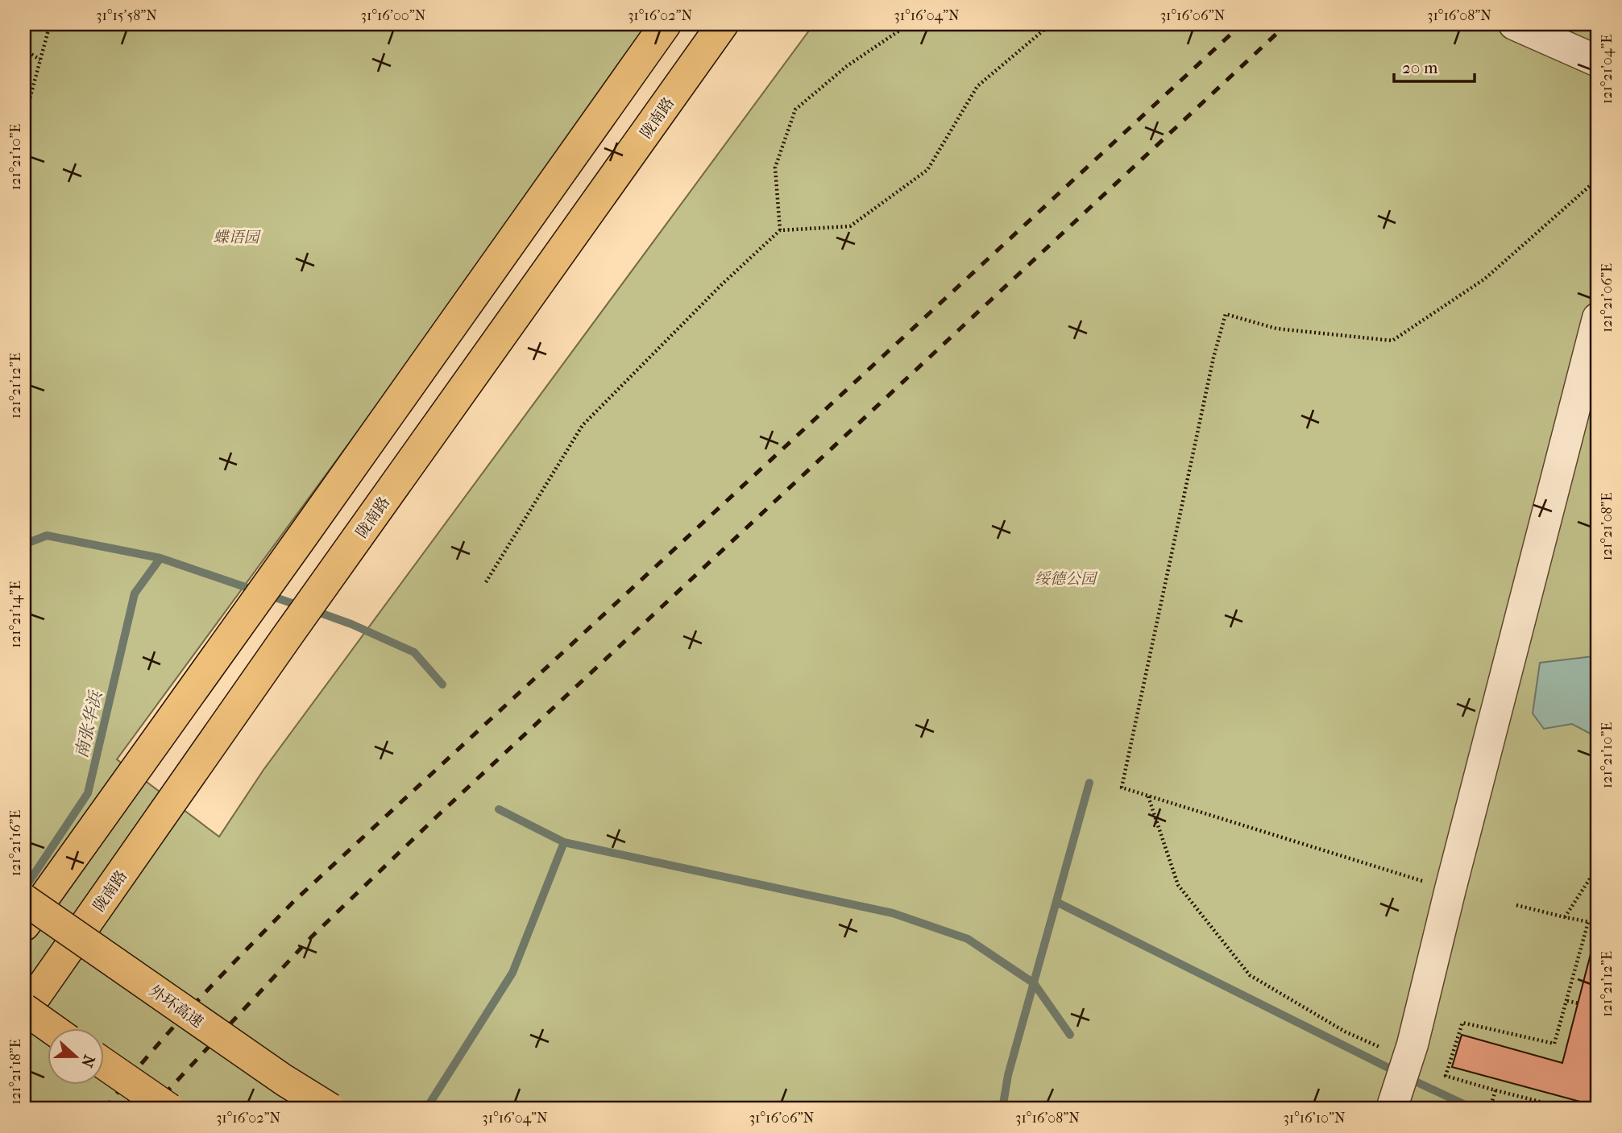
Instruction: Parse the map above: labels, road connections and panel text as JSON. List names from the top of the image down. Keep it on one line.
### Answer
{"streets":{"main road":["陇南路","外环高速"]},"water":["南张华浜"],"parks":["蝶语园","绥德公园"],"scale_bar":"20 m","north":"right","coordinates":["31°15'58\"N","31°16'00\"N","31°16'02\"N","31°16'04\"N","31°16'06\"N","31°16'08\"N","121°21'04\"E","121°21'10\"E","121°21'06\"E","121°21'12\"E","121°21'08\"E","121°21'14\"E","121°21'16\"E","121°21'18\"E","31°16'10\"N"]}
